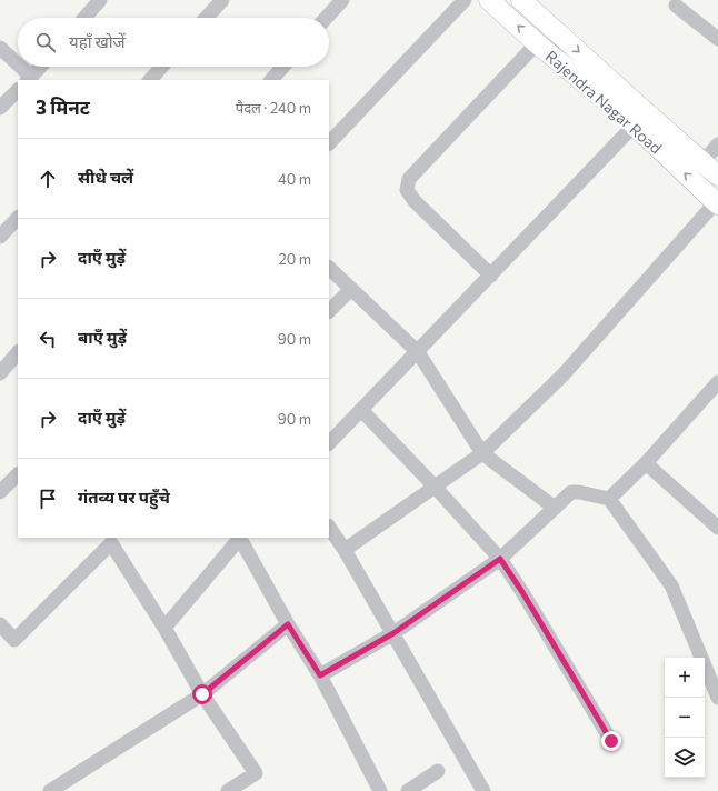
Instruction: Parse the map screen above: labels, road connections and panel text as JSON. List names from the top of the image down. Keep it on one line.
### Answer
{"streets":{"main road":["Rajendra Nagar Road"]},"page":{"search":"यहाँ खोजें","heading":["3 मिनट","पैदल · 240 m"],"list":[["सीधे चलें","40 m"],["दाएँ मुड़ें","20 m"],["बाएँ मुड़ें","90 m"],["दाएँ मुड़ें","90 m"],"गंतव्य पर पहुँचे"],"map_buttons":["+","−"]}}
